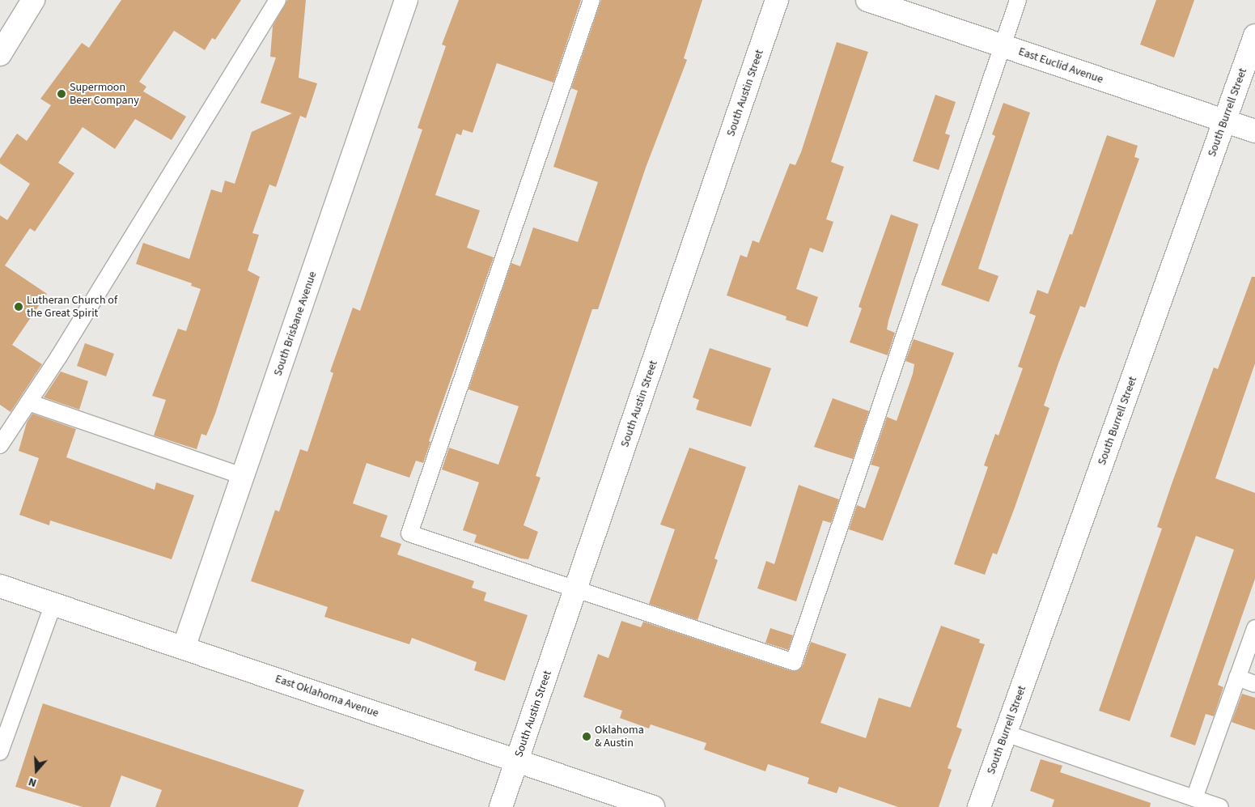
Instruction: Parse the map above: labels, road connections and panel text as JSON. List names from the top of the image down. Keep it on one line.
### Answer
{"streets":{"street":["East Euclid Avenue","South Austin Street","South Burrell Street","South Brisbane Avenue","East Oklahoma Avenue"]},"crossings":[["East Euclid Avenue","South Burrell Street"],["South Austin Street","East Oklahoma Avenue"],["South Brisbane Avenue","East Oklahoma Avenue"]],"places":["Supermoon Beer Company","Lutheran Church of the Great Spirit","Oklahoma & Austin"],"north":"bottom"}
